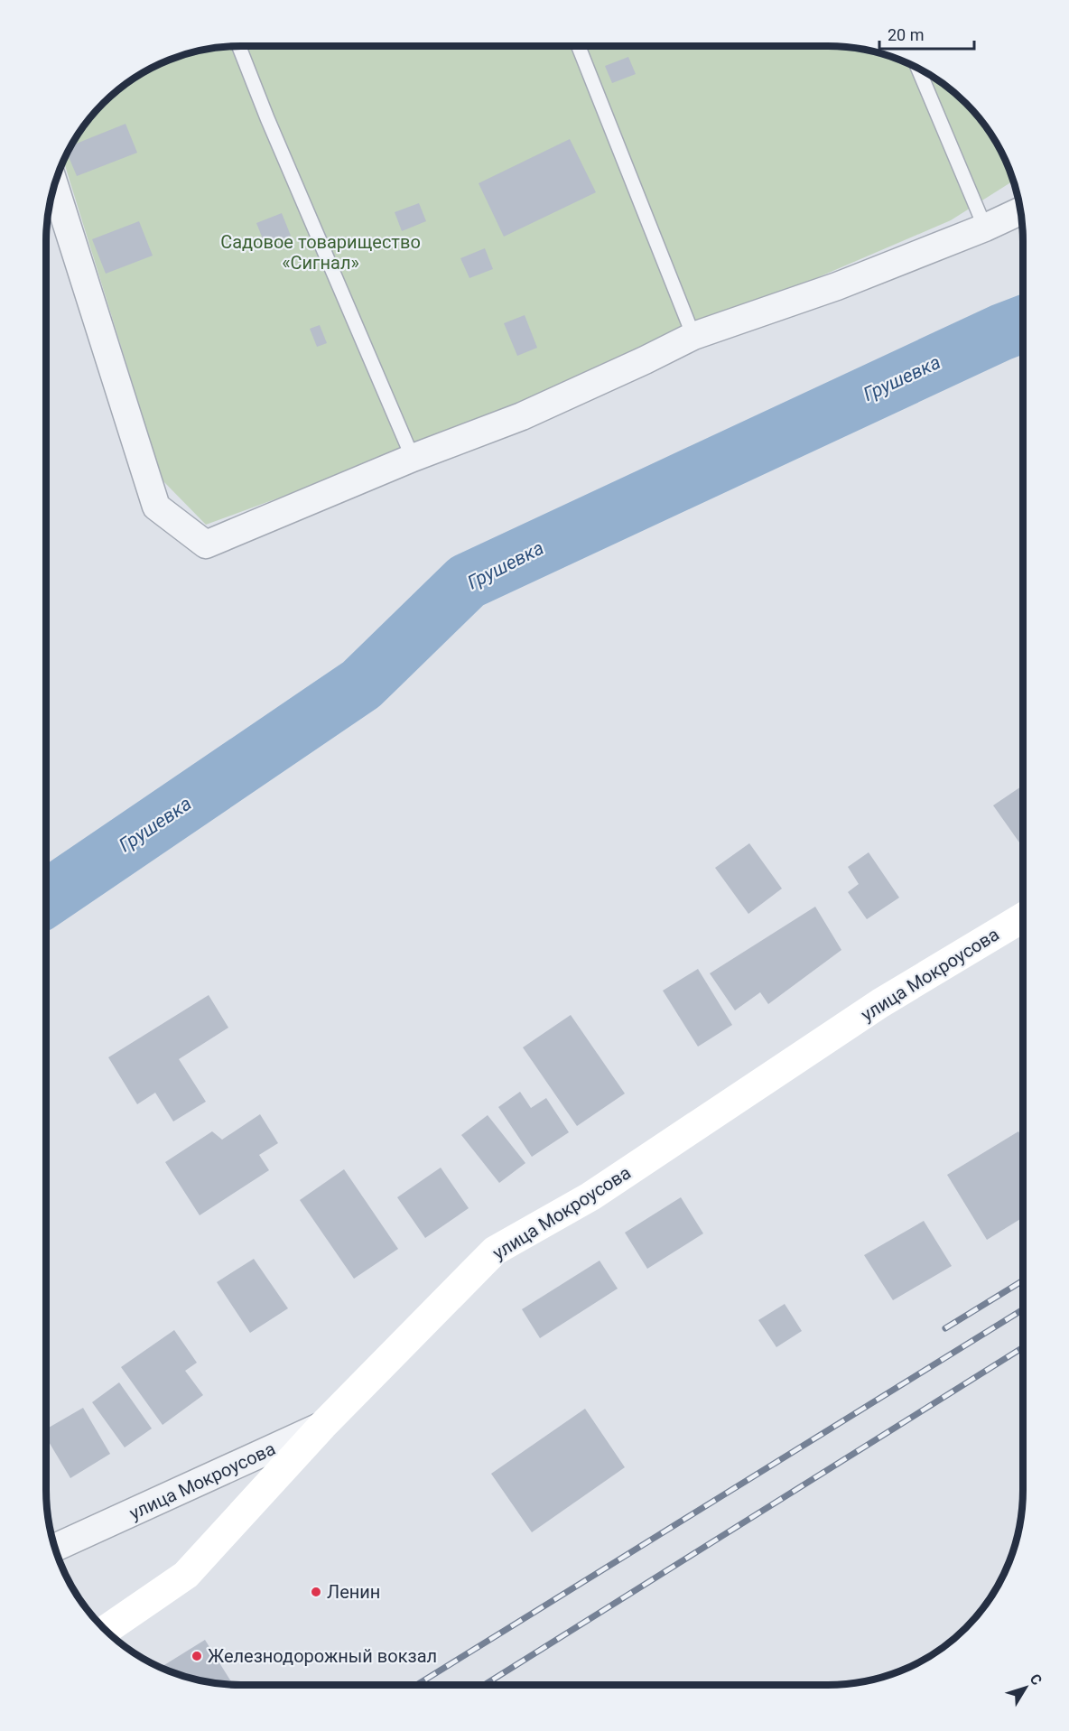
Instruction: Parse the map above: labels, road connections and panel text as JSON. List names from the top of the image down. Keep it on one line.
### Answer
{"streets":{"street":["улица Мокроусова"]},"water":["Грушевка"],"parks":["Садовое товарищество «Сигнал»"],"places":["Ленин","Железнодорожный вокзал"],"scale_bar":"20 m","north":"top right"}
